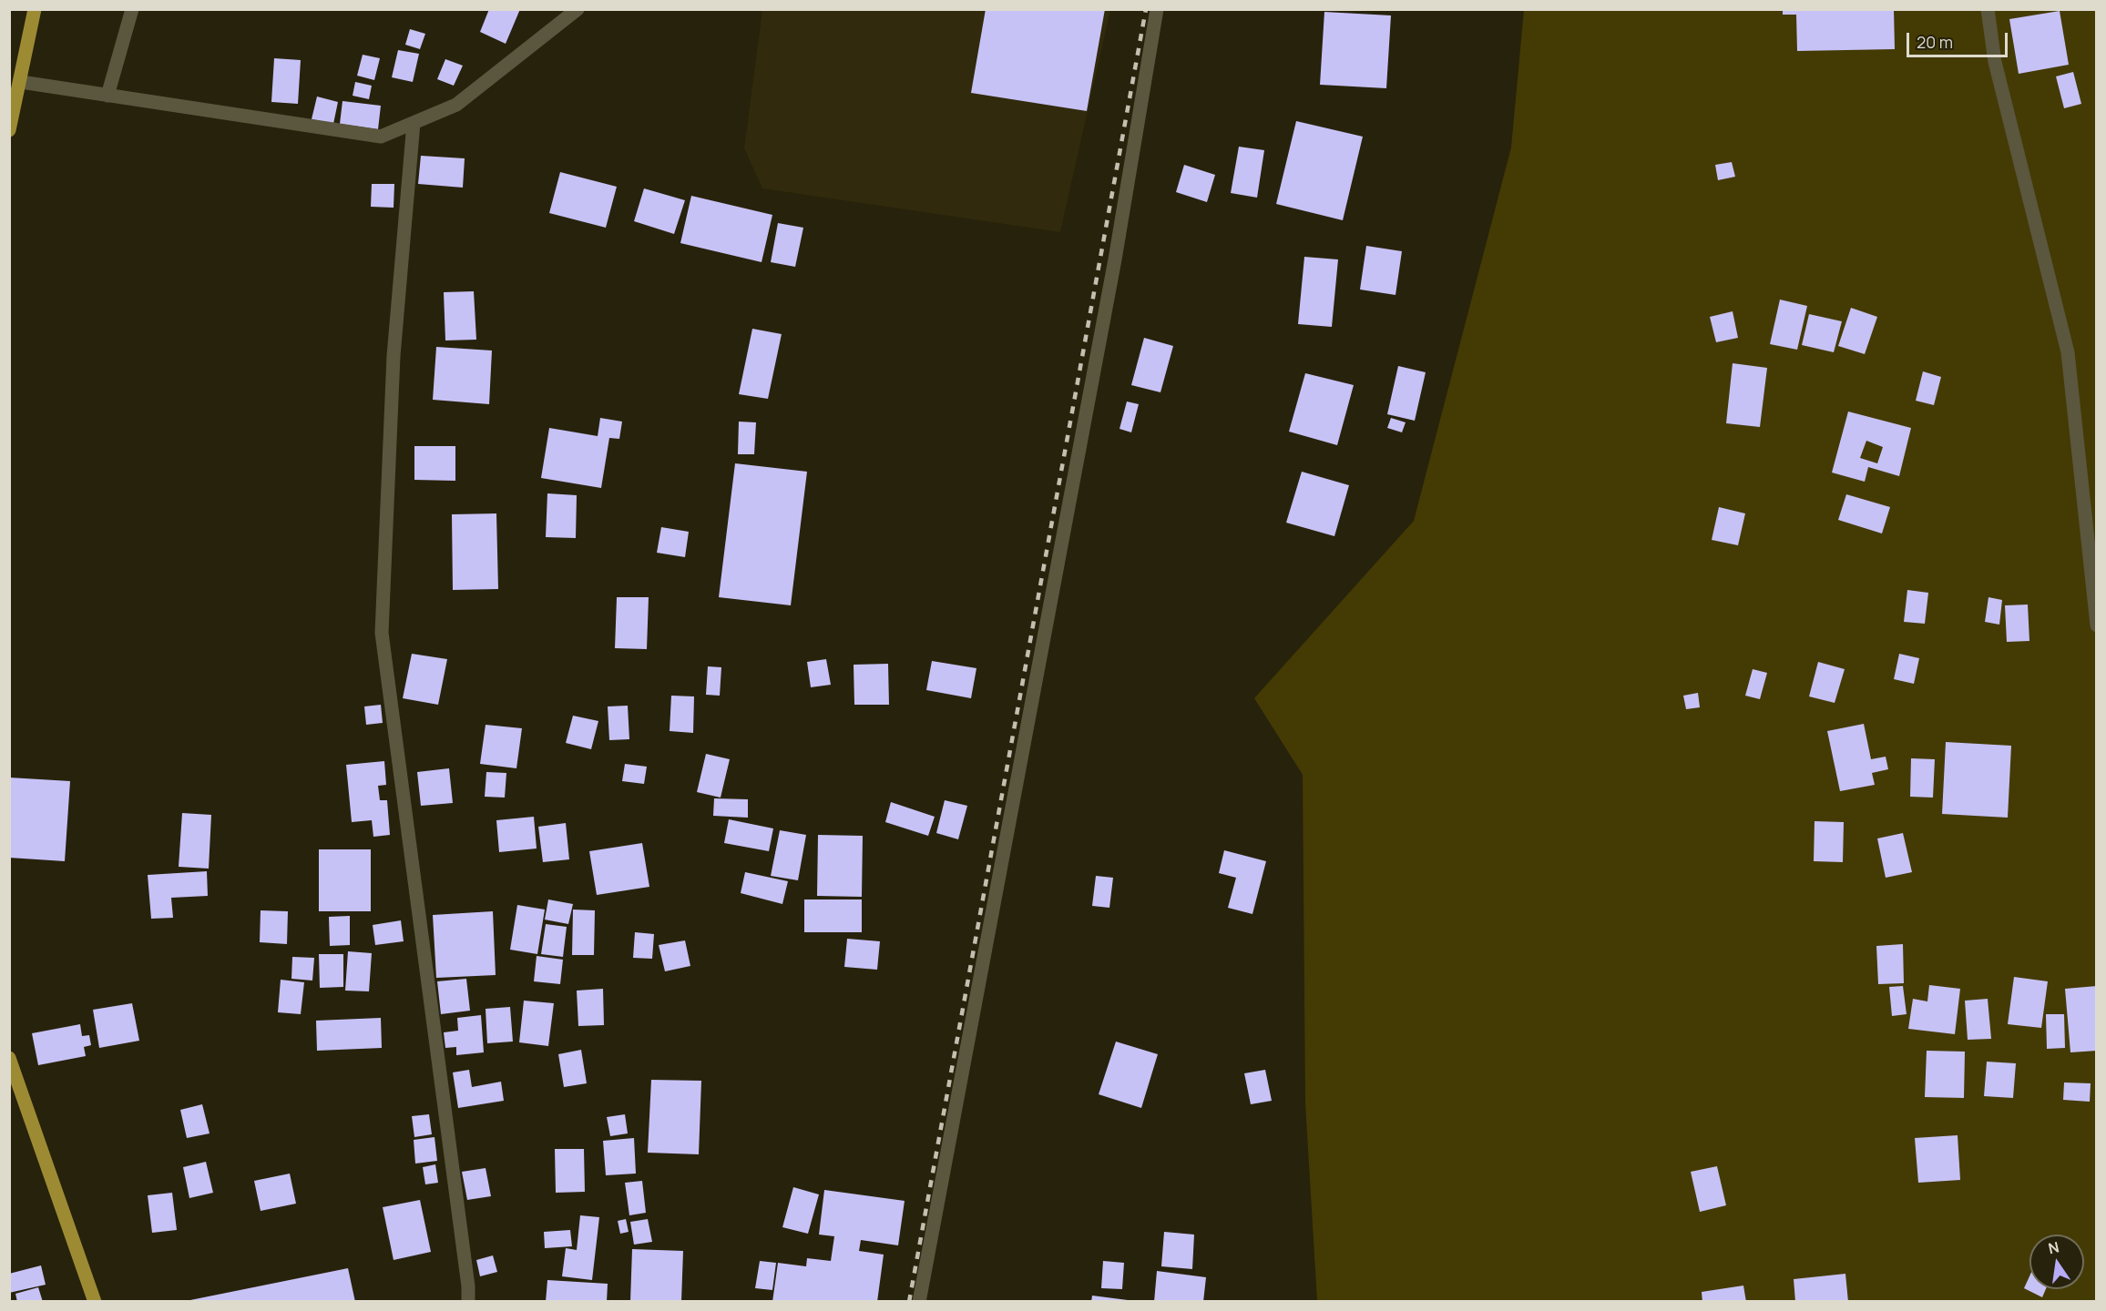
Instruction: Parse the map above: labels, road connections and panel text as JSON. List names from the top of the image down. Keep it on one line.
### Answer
{"scale_bar":"20 m","north":"top"}
